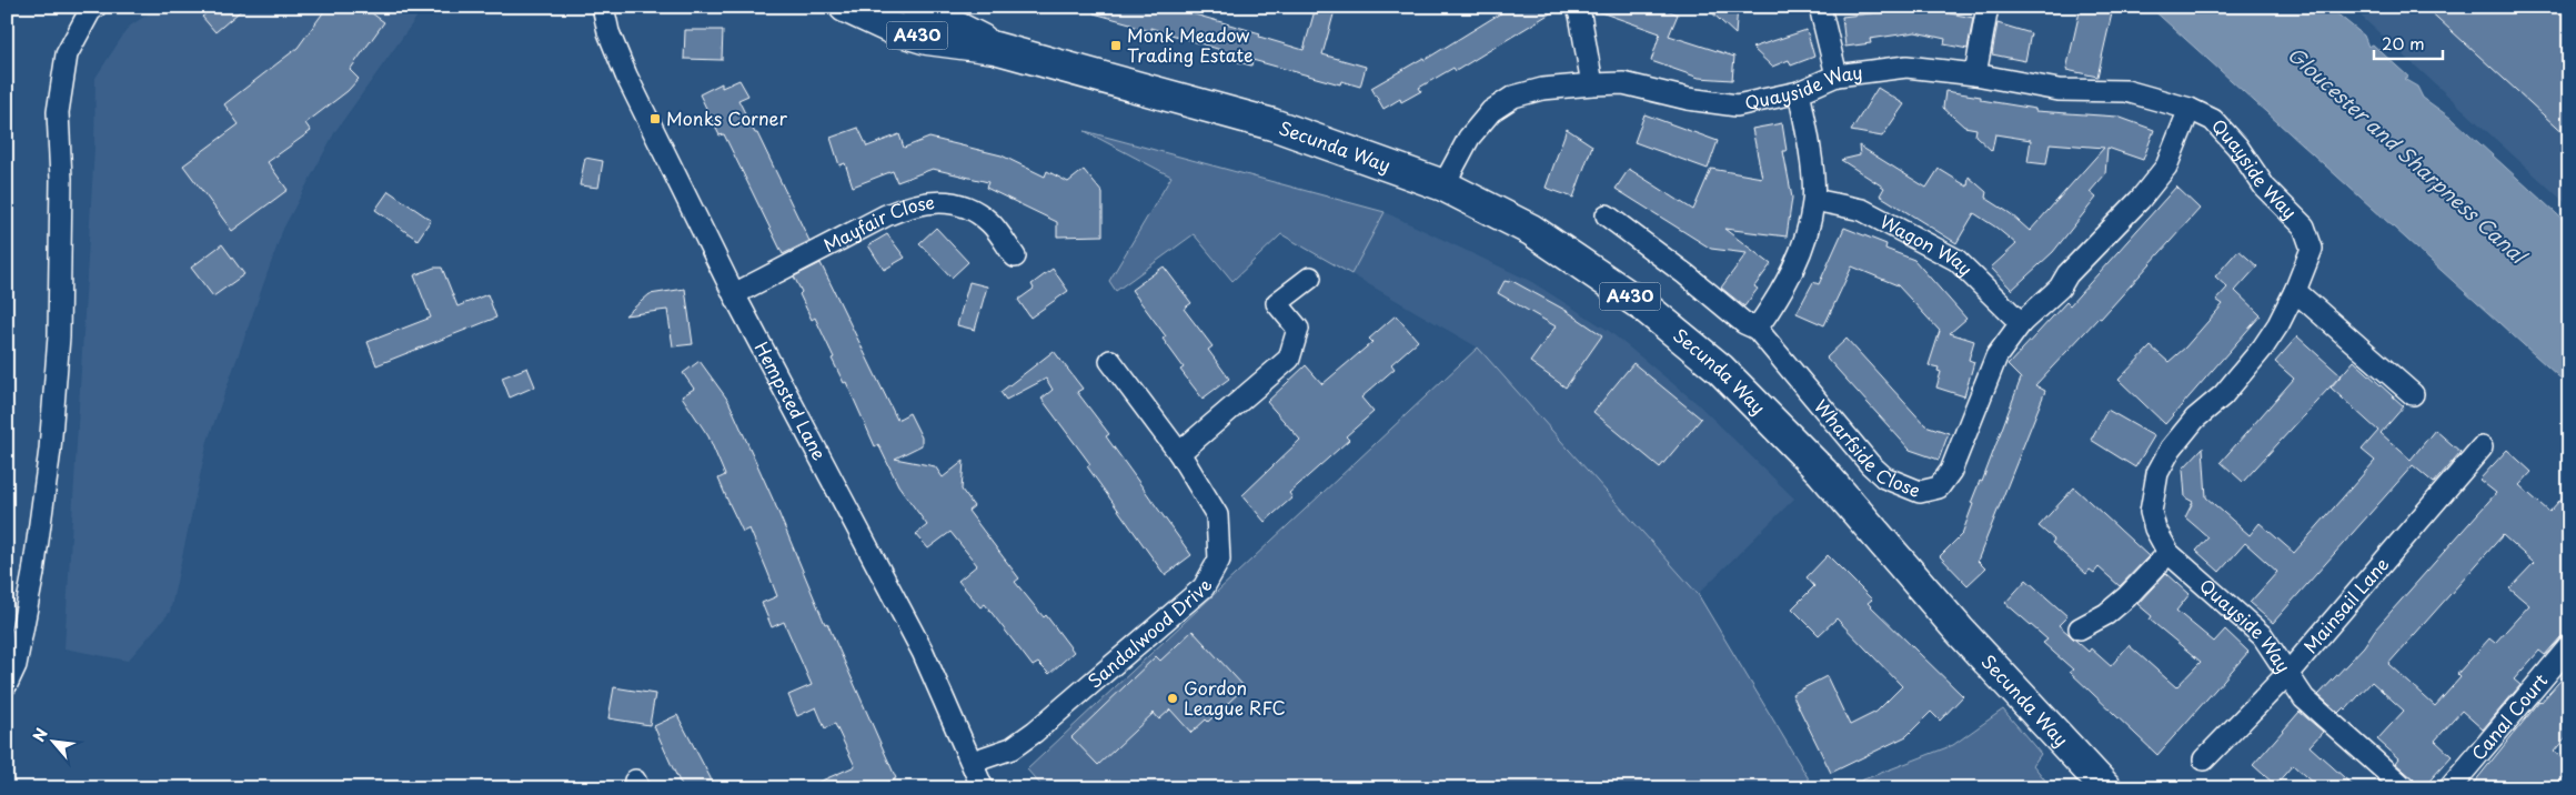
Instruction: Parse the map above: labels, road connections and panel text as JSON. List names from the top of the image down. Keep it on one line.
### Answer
{"streets":{"main road":["A430","Secunda Way"],"street":["Quayside Way","Mayfair Close","Wagon Way","Hempsted Lane","Wharfside Close","Mainsail Lane","Sandalwood Drive","Canal Court"]},"crossings":[["Quayside Way","Secunda Way"],["Quayside Way","Wharfside Close"],["Quayside Way","Mainsail Lane"],["Mayfair Close","Hempsted Lane"],["Wagon Way","Wharfside Close"],["Hempsted Lane","Sandalwood Drive"]],"water":["Gloucester and Sharpness Canal"],"places":{"transit":["Monk Meadow Trading Estate","Monks Corner"],"other":["Gordon League RFC"]},"scale_bar":"20 m","north":"top left"}
